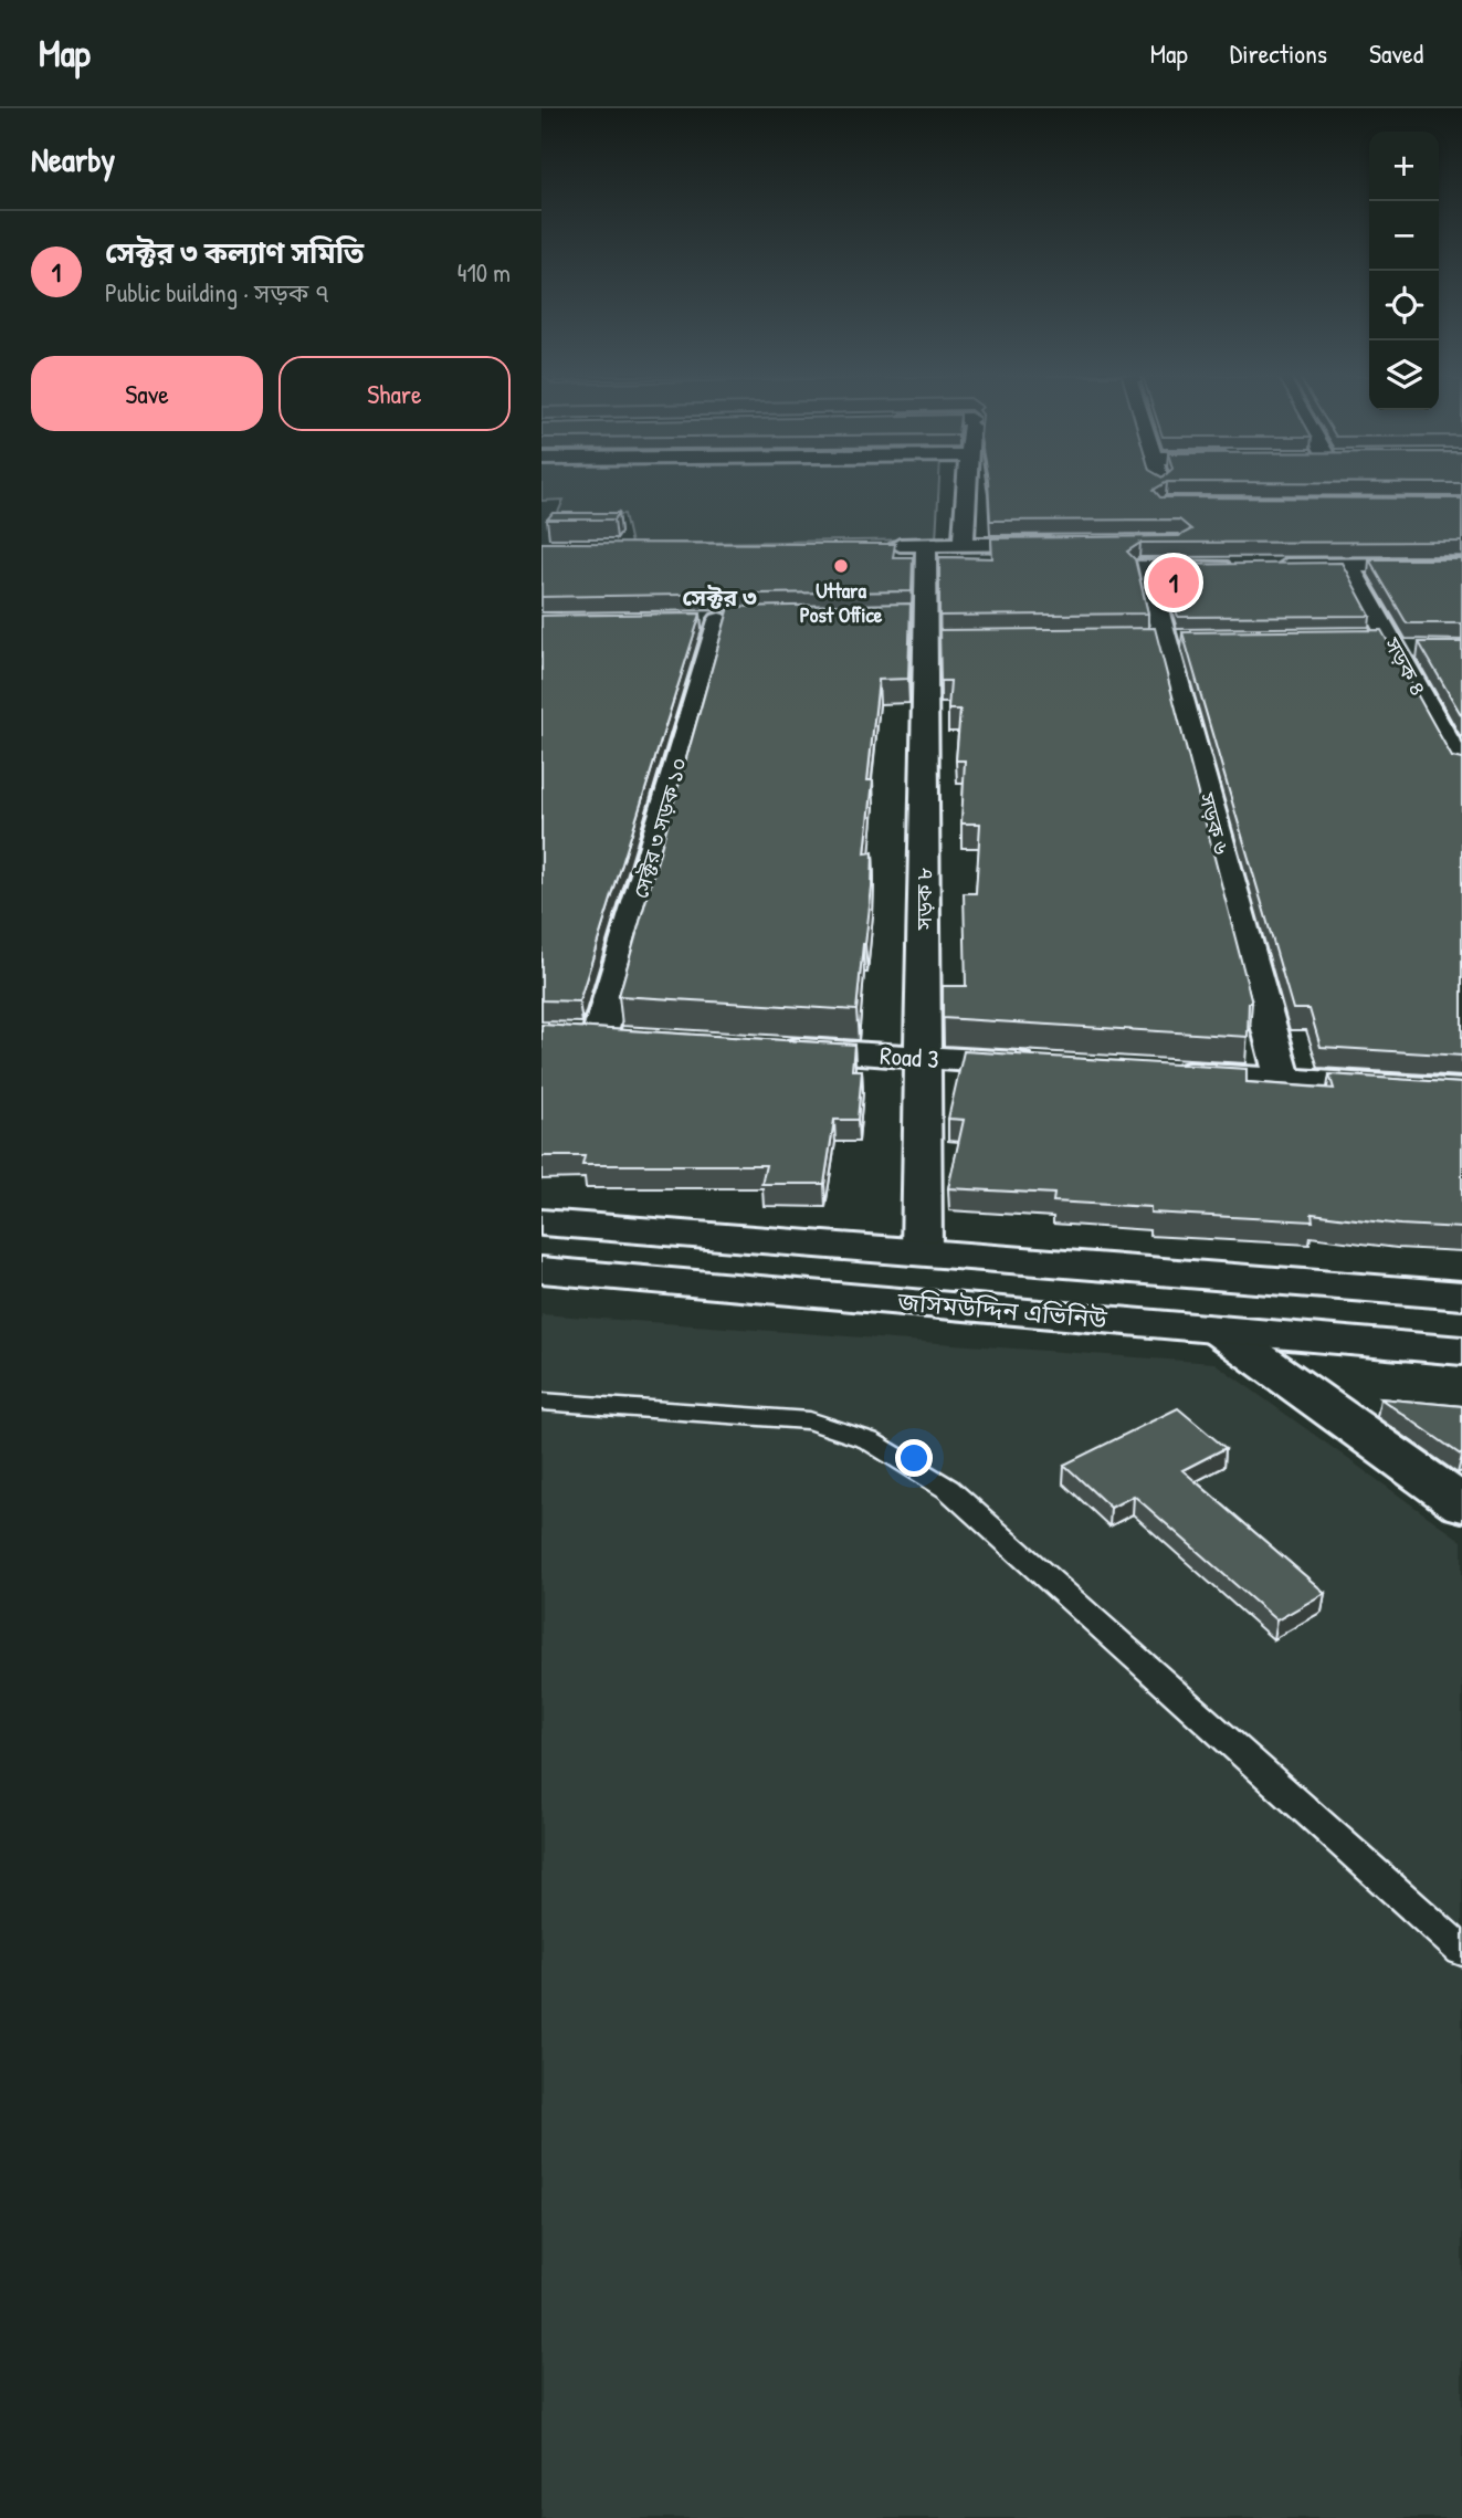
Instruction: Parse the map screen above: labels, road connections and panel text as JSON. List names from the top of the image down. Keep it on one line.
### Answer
{"streets":{"street":["সড়ক ৪","সড়ক ৬","সেক্টর ৩ সড়ক ১০","সড়ক ৮","Road 3","জসিমউদ্দিন এভিনিউ"]},"crossings":[["সড়ক ৮","Road 3"],["সড়ক ৮","জসিমউদ্দিন এভিনিউ"]],"districts":["সেক্টর ৩"],"places":["Uttara Post Office"],"page":{"header":"Map","nav":["Map","Directions","Saved"],"heading":"Nearby","map_buttons":["+","−"],"list":[{"mark":"1","name":"সেক্টর ৩ কল্যাণ সমিতি","note":"Public building · সড়ক ৭","value":"410 m"}],"buttons":["Save","Share"],"pins":"1"}}
